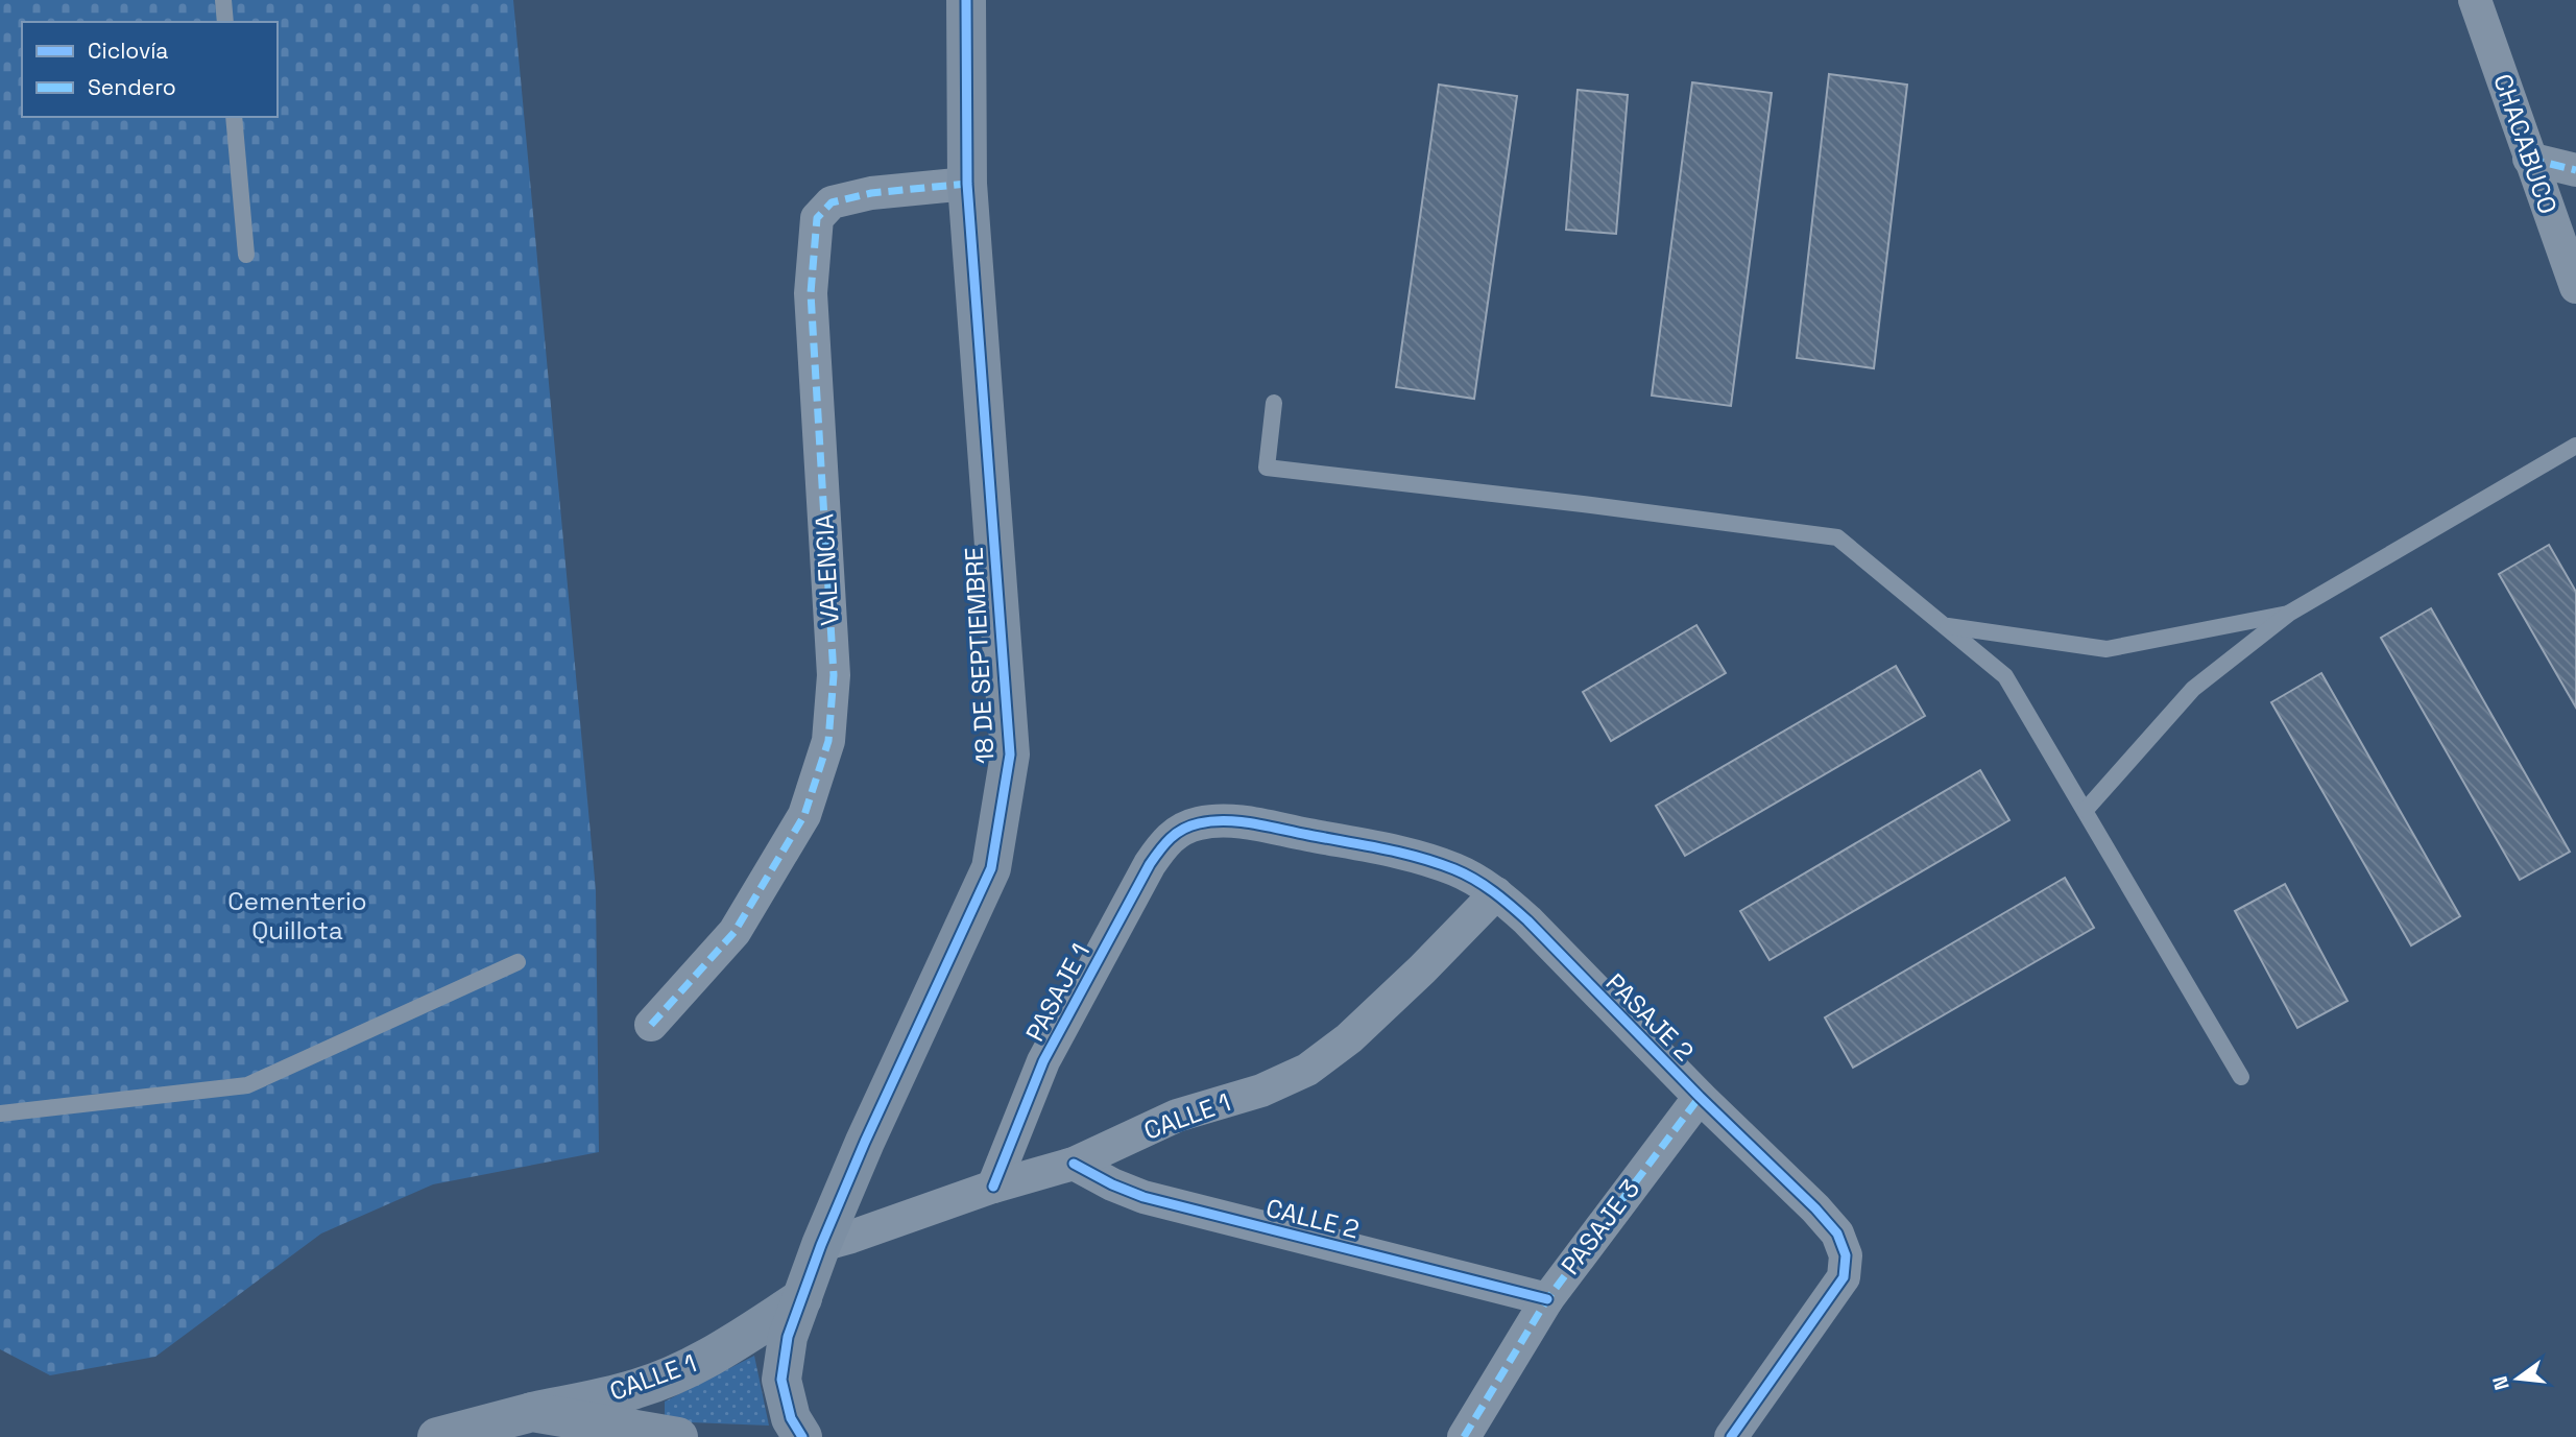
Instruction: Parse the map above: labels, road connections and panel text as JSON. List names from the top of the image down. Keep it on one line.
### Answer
{"streets":{"street":["CHACABUCO","VALENCIA","18 DE SEPTIEMBRE","PASAJE 1","PASAJE 2","CALLE 1","CALLE 2","PASAJE 3"]},"crossings":[["VALENCIA","18 DE SEPTIEMBRE"],["18 DE SEPTIEMBRE","CALLE 1"],["PASAJE 1","PASAJE 2"],["PASAJE 1","CALLE 1"],["PASAJE 2","CALLE 1"],["PASAJE 2","PASAJE 3"],["CALLE 1","CALLE 2"],["CALLE 2","PASAJE 3"]],"parks":["Cementerio Quillota"],"legend":["Ciclovía","Sendero"],"north":"left"}
